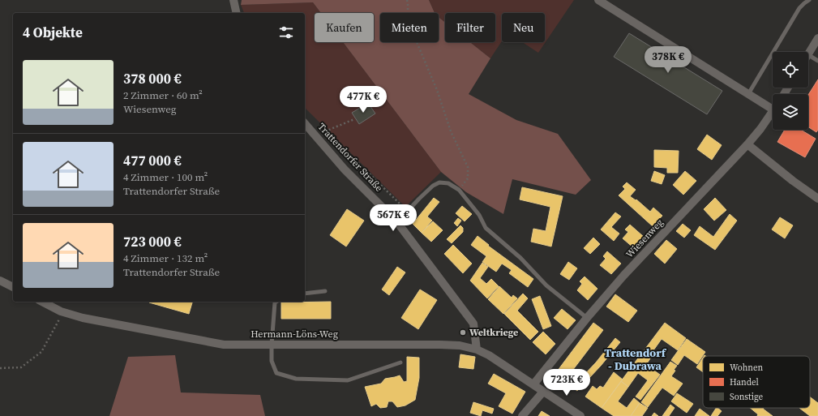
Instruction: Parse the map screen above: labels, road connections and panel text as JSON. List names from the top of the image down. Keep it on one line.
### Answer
{"streets":{"street":["Trattendorfer Straße","Wiesenweg","Hermann-Löns-Weg"]},"crossings":[["Trattendorfer Straße","Hermann-Löns-Weg"],["Wiesenweg","Hermann-Löns-Weg"]],"districts":["Trattendorf - Dubrawa"],"places":["Weltkriege"],"legend":["Wohnen","Handel","Sonstige"],"page":{"chip":["Kaufen","Mieten","Filter","Neu"],"heading":"4 Objekte","price":["378K €","477K €","567K €","723K €"],"list":[{"name":"378 000 €","note":"2 Zimmer · 60 m² · Wiesenweg"},{"name":"477 000 €","note":"4 Zimmer · 100 m² · Trattendorfer Straße"},{"name":"723 000 €","note":"4 Zimmer · 132 m² · Trattendorfer Straße"}]}}
